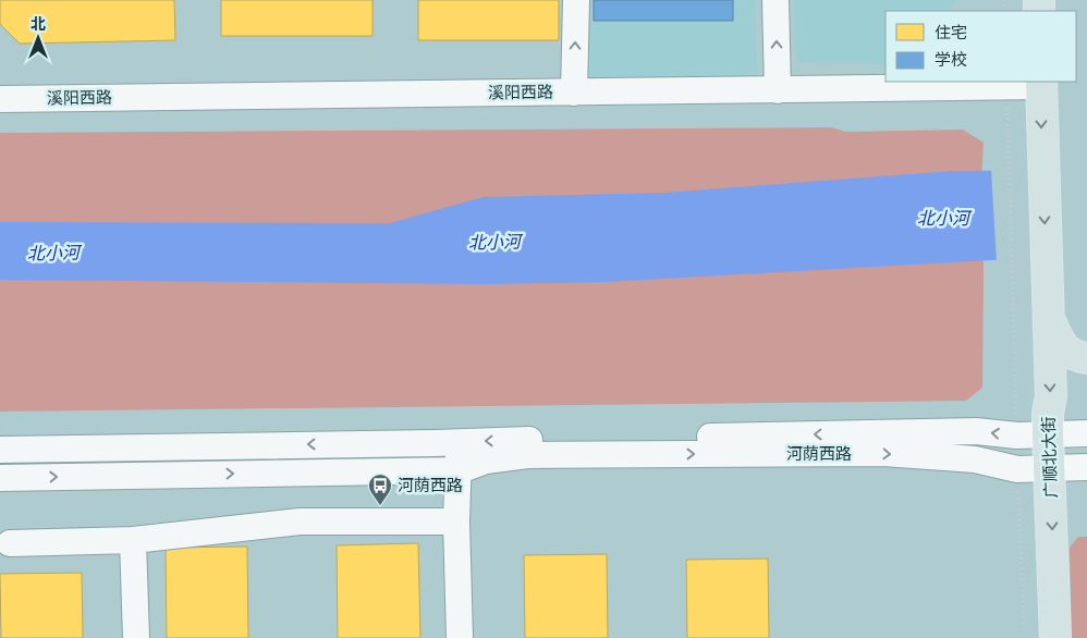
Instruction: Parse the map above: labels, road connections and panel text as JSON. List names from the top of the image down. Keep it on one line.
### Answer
{"streets":{"main road":["广顺北大街"],"street":["溪阳西路","河荫西路"]},"crossings":[["溪阳西路","广顺北大街"],["河荫西路","广顺北大街"]],"one_way":["广顺北大街"],"water":["北小河"],"places":{"bus stop":["河荫西路"]},"legend":["住宅","学校"],"north":"top"}
